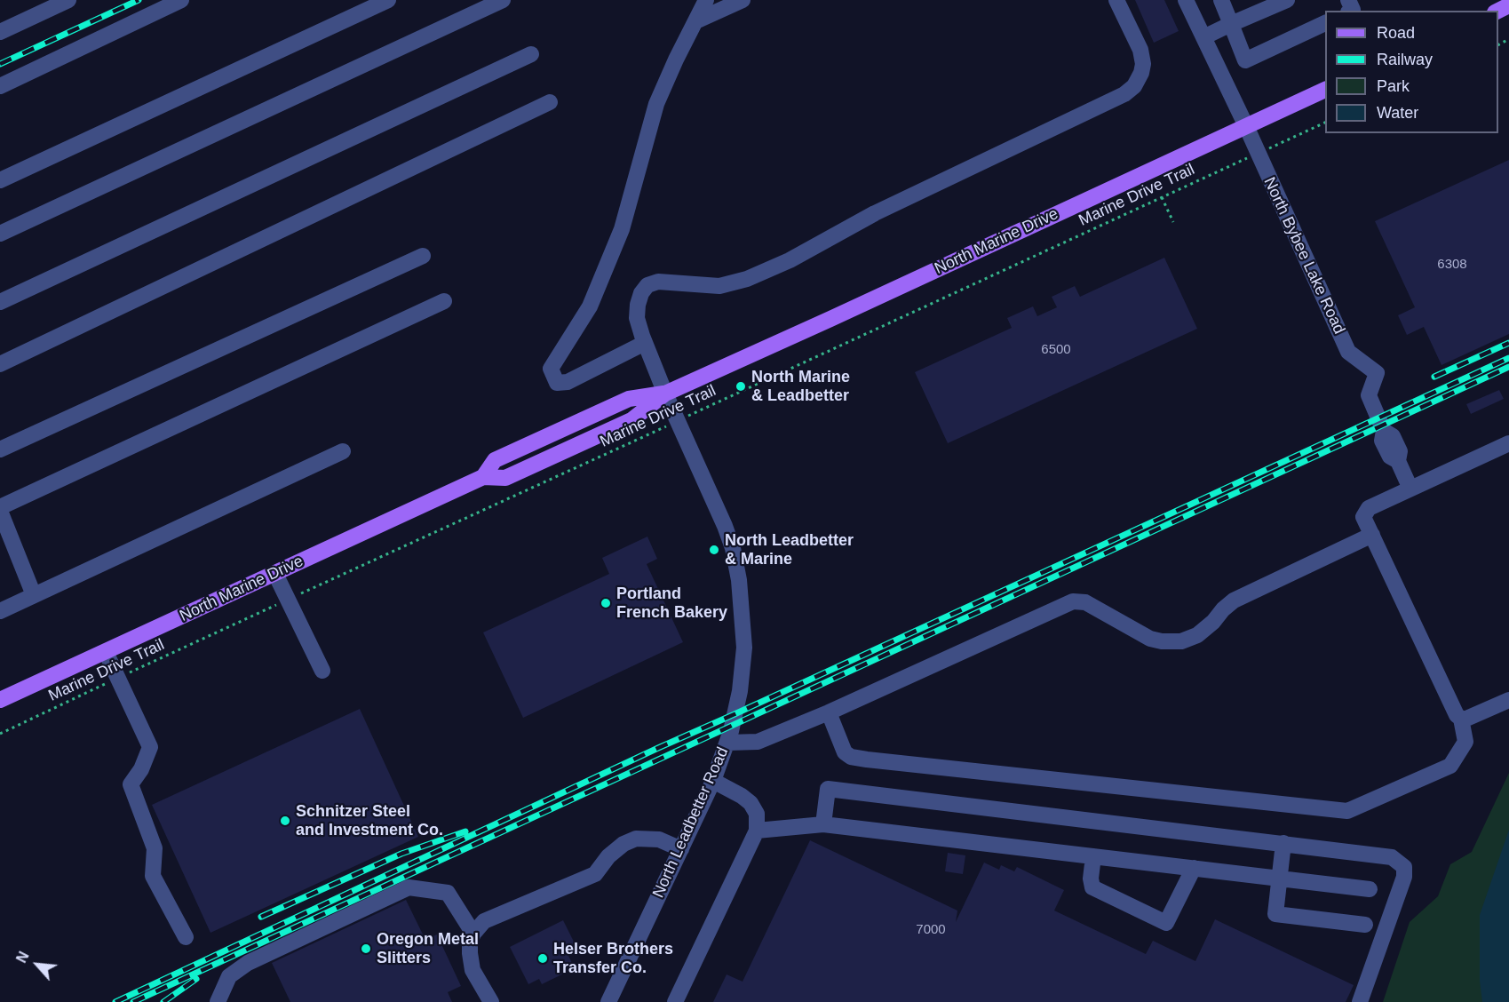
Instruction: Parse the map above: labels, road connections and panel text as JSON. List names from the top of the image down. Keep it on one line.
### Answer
{"streets":{"main road":["North Marine Drive"],"street":["North Bybee Lake Road","North Leadbetter Road"],"path":["Marine Drive Trail"]},"crossings":[["Marine Drive Trail","North Bybee Lake Road"],["Marine Drive Trail","North Leadbetter Road"],["North Marine Drive","North Bybee Lake Road"],["North Marine Drive","North Leadbetter Road"]],"places":["North Marine & Leadbetter","North Leadbetter & Marine","Portland French Bakery","Schnitzer Steel and Investment Co.","Oregon Metal Slitters","Helser Brothers Transfer Co."],"house_numbers":["6308","6500","7000"],"legend":["Road","Railway","Park","Water"],"north":"top left"}
